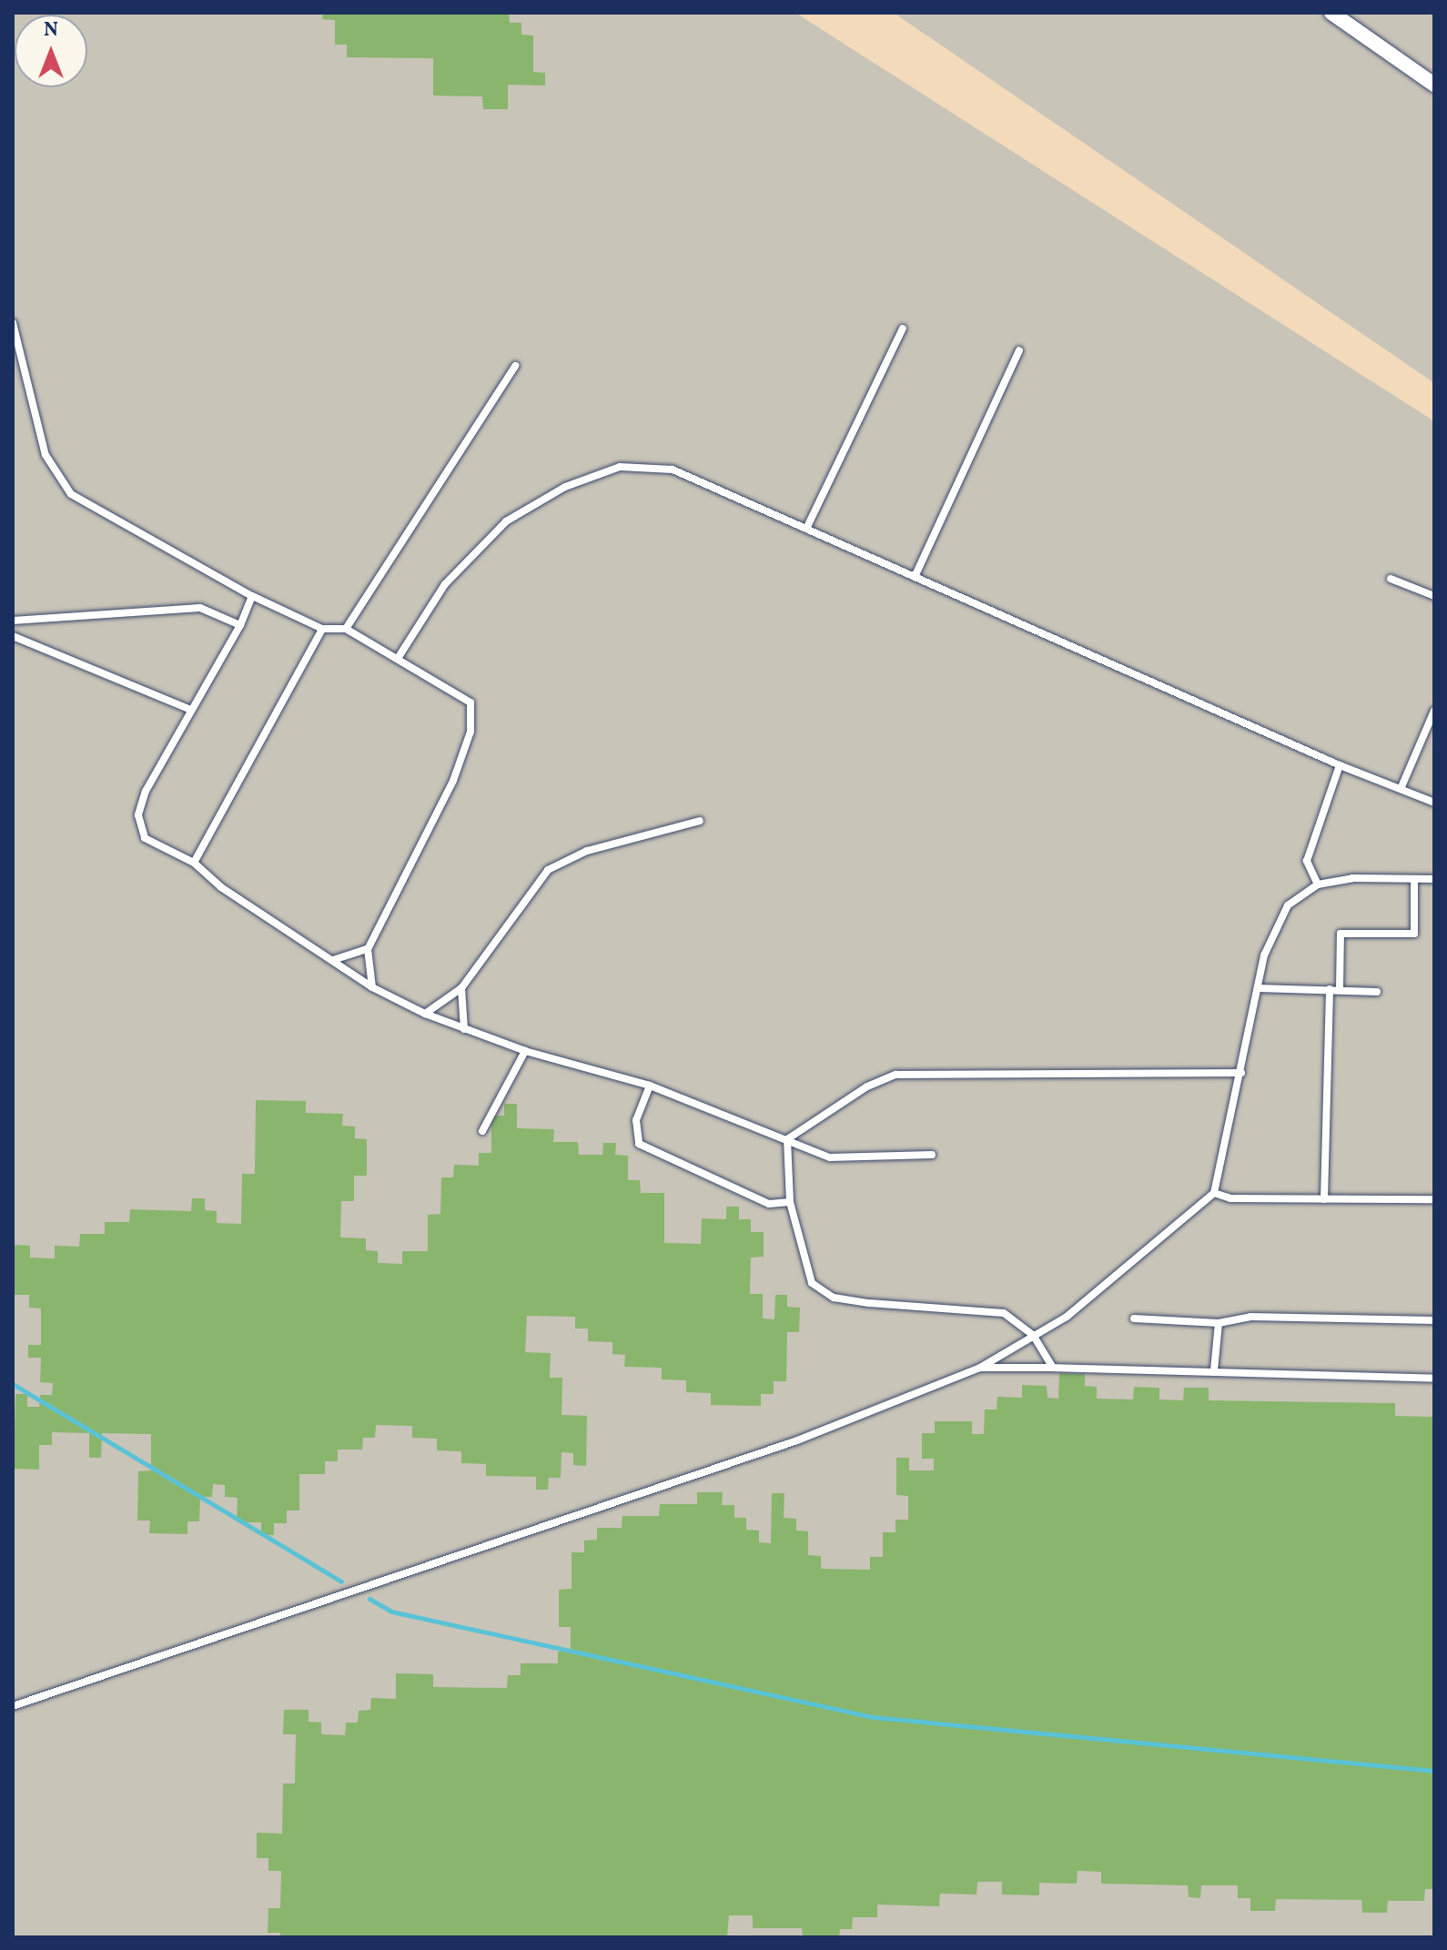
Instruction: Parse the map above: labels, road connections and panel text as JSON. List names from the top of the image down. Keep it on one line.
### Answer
{"north":"top"}
